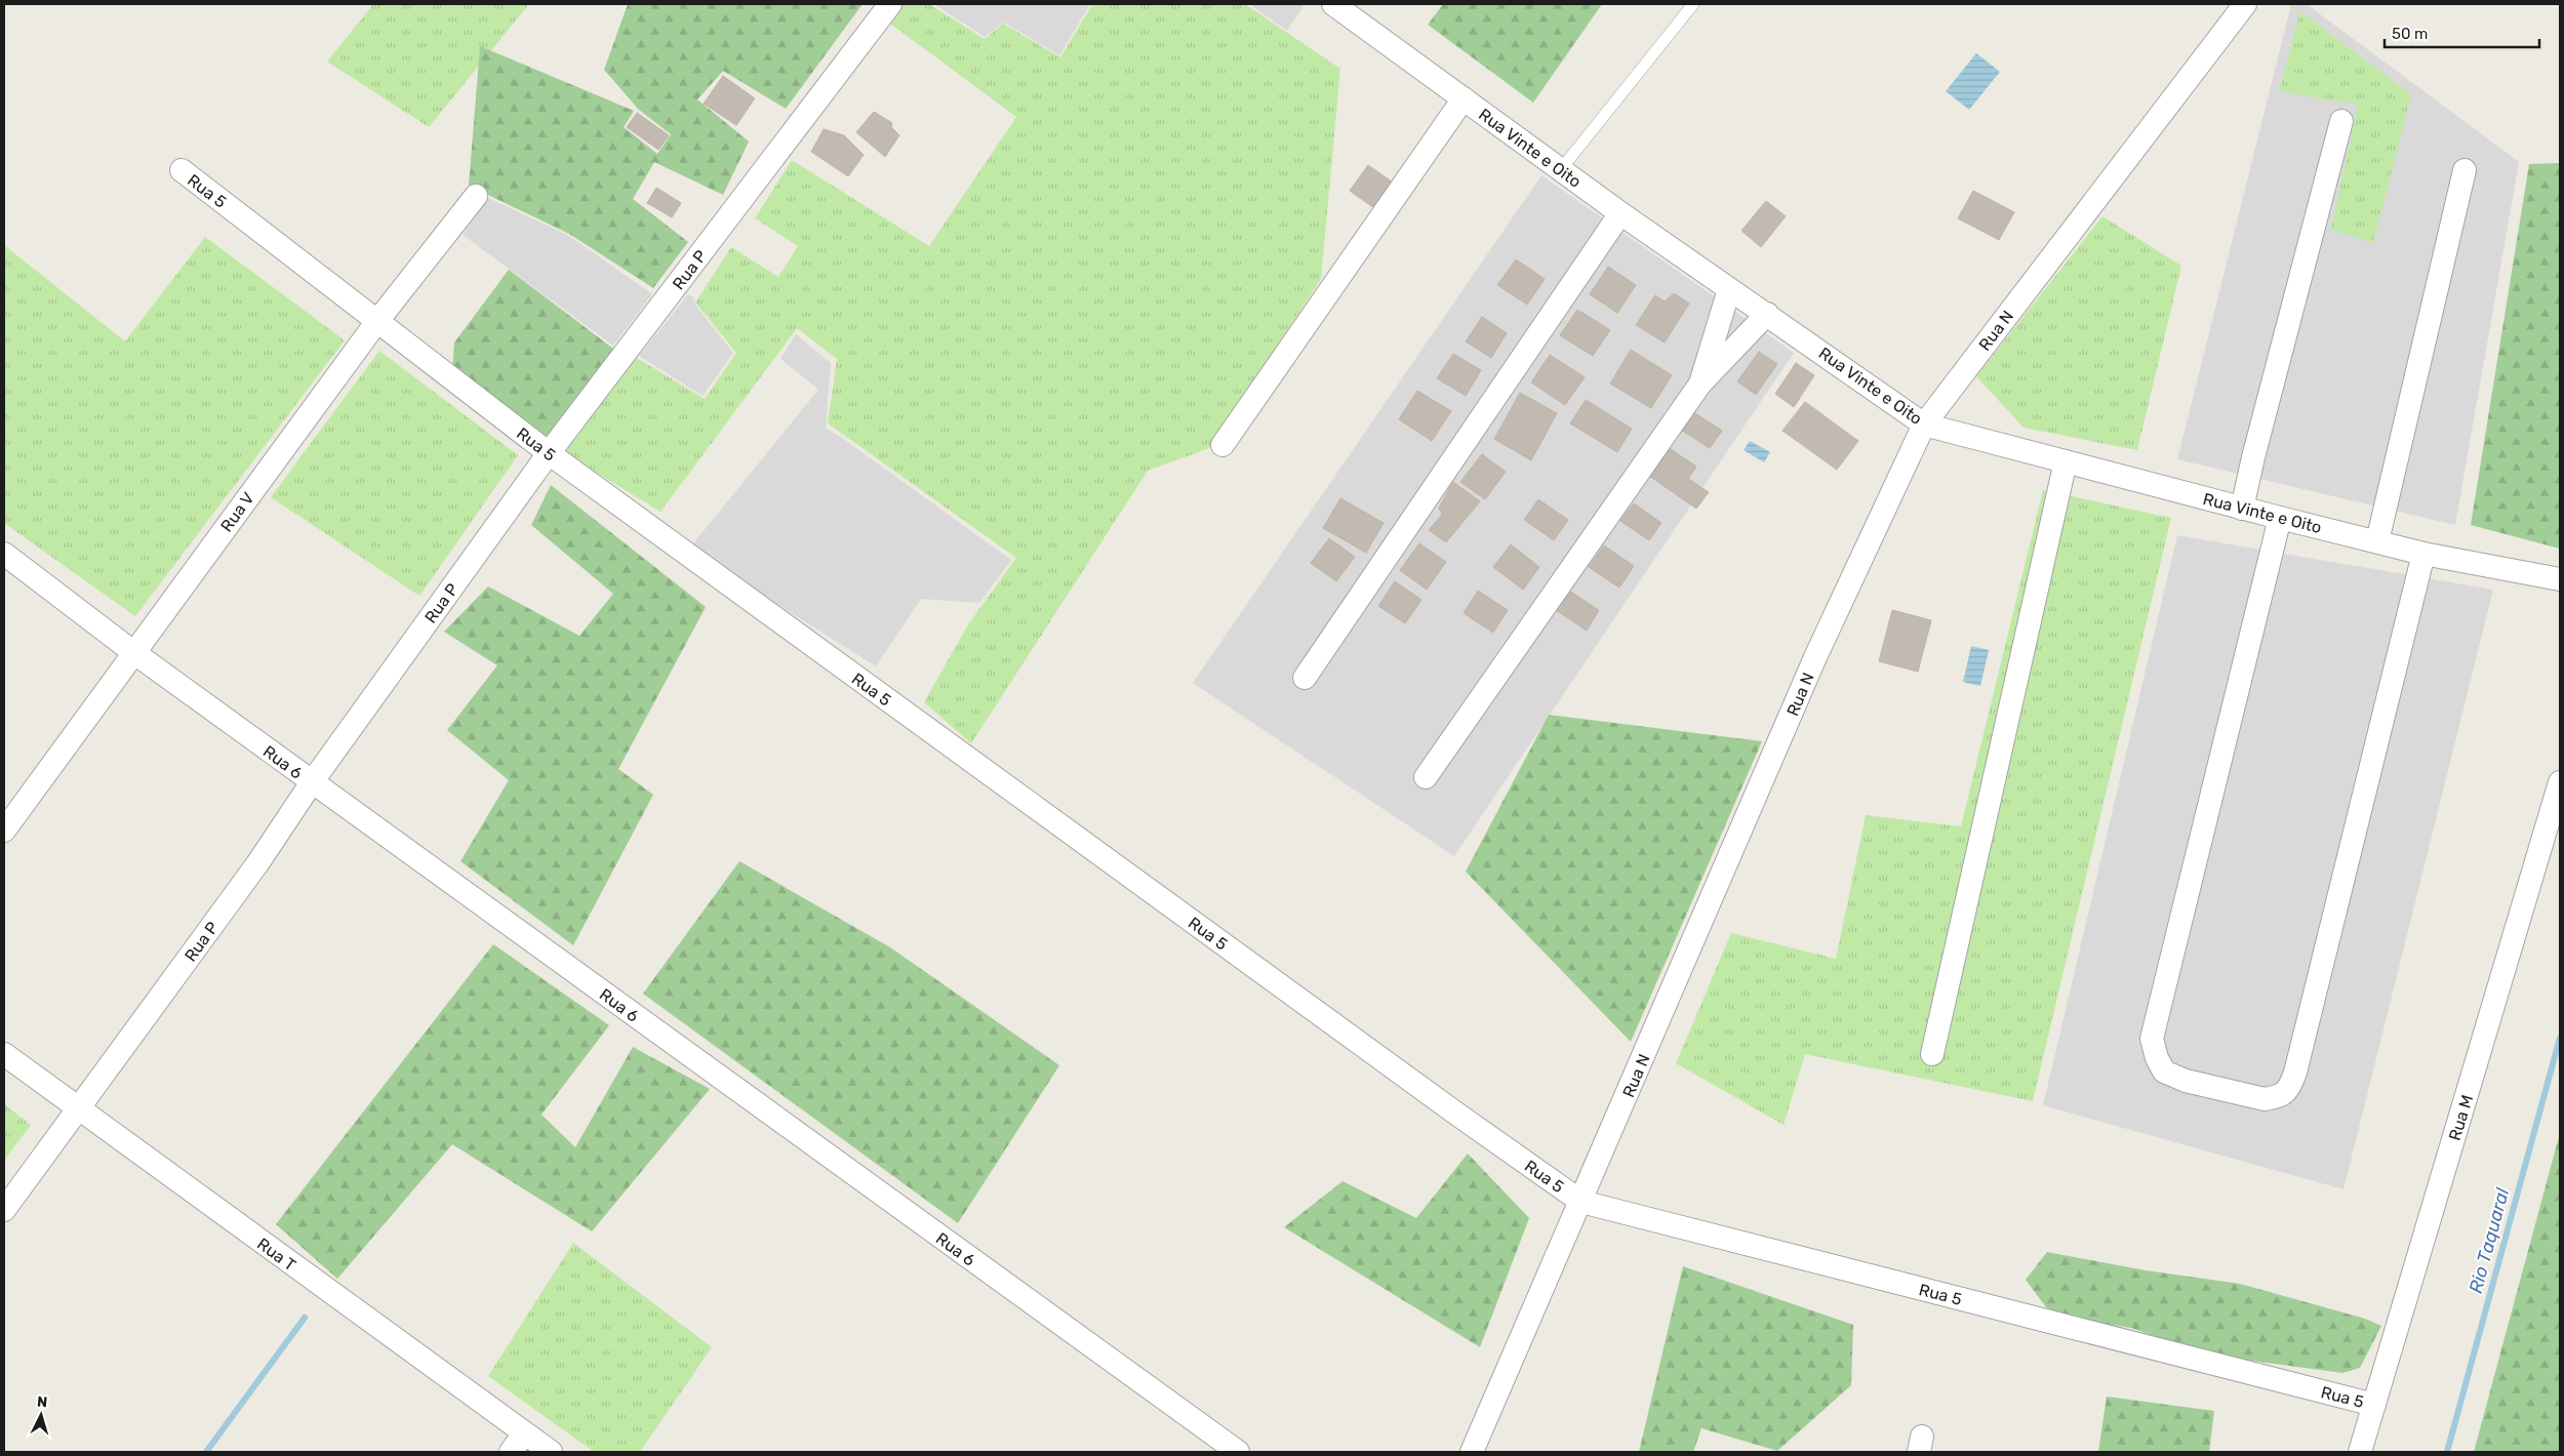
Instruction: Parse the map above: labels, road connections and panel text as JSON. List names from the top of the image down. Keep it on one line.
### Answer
{"streets":{"street":["Rua Vinte e Oito","Rua 5","Rua P","Rua N","Rua V","Rua 6","Rua M","Rua T"]},"crossings":[["Rua Vinte e Oito","Rua N"],["Rua 5","Rua P"],["Rua 5","Rua N"],["Rua 5","Rua V"],["Rua 5","Rua M"],["Rua P","Rua 6"],["Rua P","Rua T"],["Rua V","Rua 6"]],"water":["Rio Taquaral"],"scale_bar":"50 m","north":"top"}
